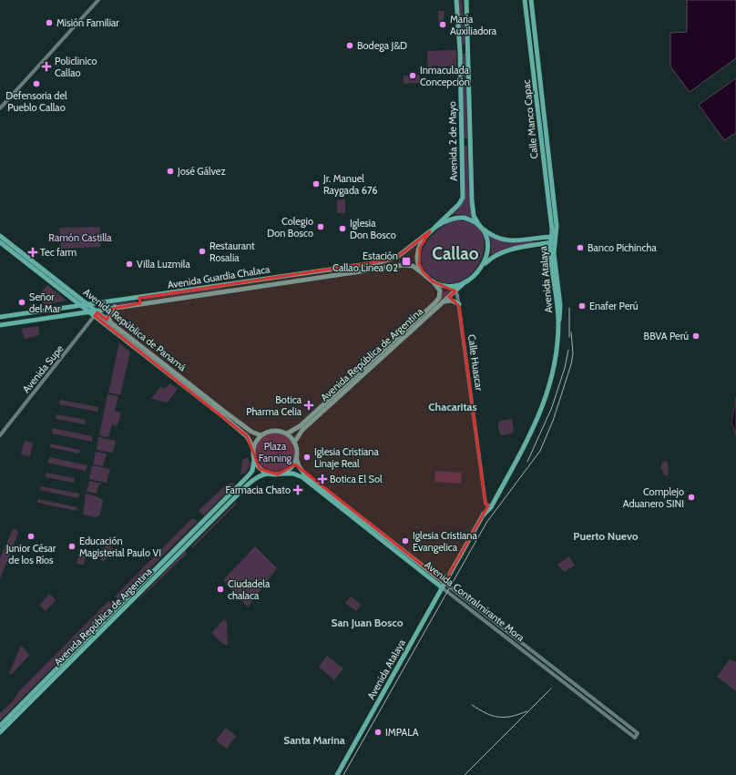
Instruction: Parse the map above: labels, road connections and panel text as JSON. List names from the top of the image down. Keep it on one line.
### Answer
{"streets":{"main road":["Calle Manco Capac","Avenida 2 de Mayo","Avenida Guardia Chalaca","Avenida Atalaya","Avenida República de Panamá","Avenida República de Argentina","Avenida Contralmirante Mora"],"street":["Calle Huascar","Avenida Supe"]},"crossings":[["Calle Manco Capac","Avenida Atalaya"],["Avenida 2 de Mayo","Avenida Guardia Chalaca"],["Avenida 2 de Mayo","Avenida República de Argentina"],["Avenida Guardia Chalaca","Avenida República de Panamá"],["Avenida Guardia Chalaca","Avenida República de Argentina"],["Avenida Guardia Chalaca","Avenida Supe"],["Avenida Atalaya","Calle Huascar"],["Avenida Atalaya","Avenida Contralmirante Mora"],["Avenida República de Panamá","Avenida República de Argentina"],["Avenida República de Panamá","Avenida Supe"],["Avenida República de Panamá","Avenida Contralmirante Mora"],["Avenida República de Argentina","Calle Huascar"],["Avenida República de Argentina","Avenida Contralmirante Mora"]],"districts":["Callao","Chacaritas","Puerto Nuevo","San Juan Bosco","Santa Marina"],"parks":["Ramón Castilla","Plaza Fanning"],"places":{"other":["Misión Familiar","María Auxiliadora","Bodega J&D","Inmaculada Concepción","Defensoria del Pueblo Callao","José Gálvez","Jr. Manuel Raygada 676","Colegio Don Bosco","Iglesia Don Bosco","Banco Pichincha","Restaurant Rosalia","Villa Luzmila","Señor del Mar","Enafer Perú","BBVA Perú","Iglesia Cristiana Linaje Real","Complejo Aduanero SINI","Junior César de los Ríos","Iglesia Cristiana Evangelica","Educación Magisterial Paulo VI","Ciudadela chalaca","IMPALA"],"health":["Policlinico Callao","Tec farm","Botica Pharma Celia","Botica El Sol","Farmacia Chato"],"transit":["Estación Callao Línea 02"]}}
